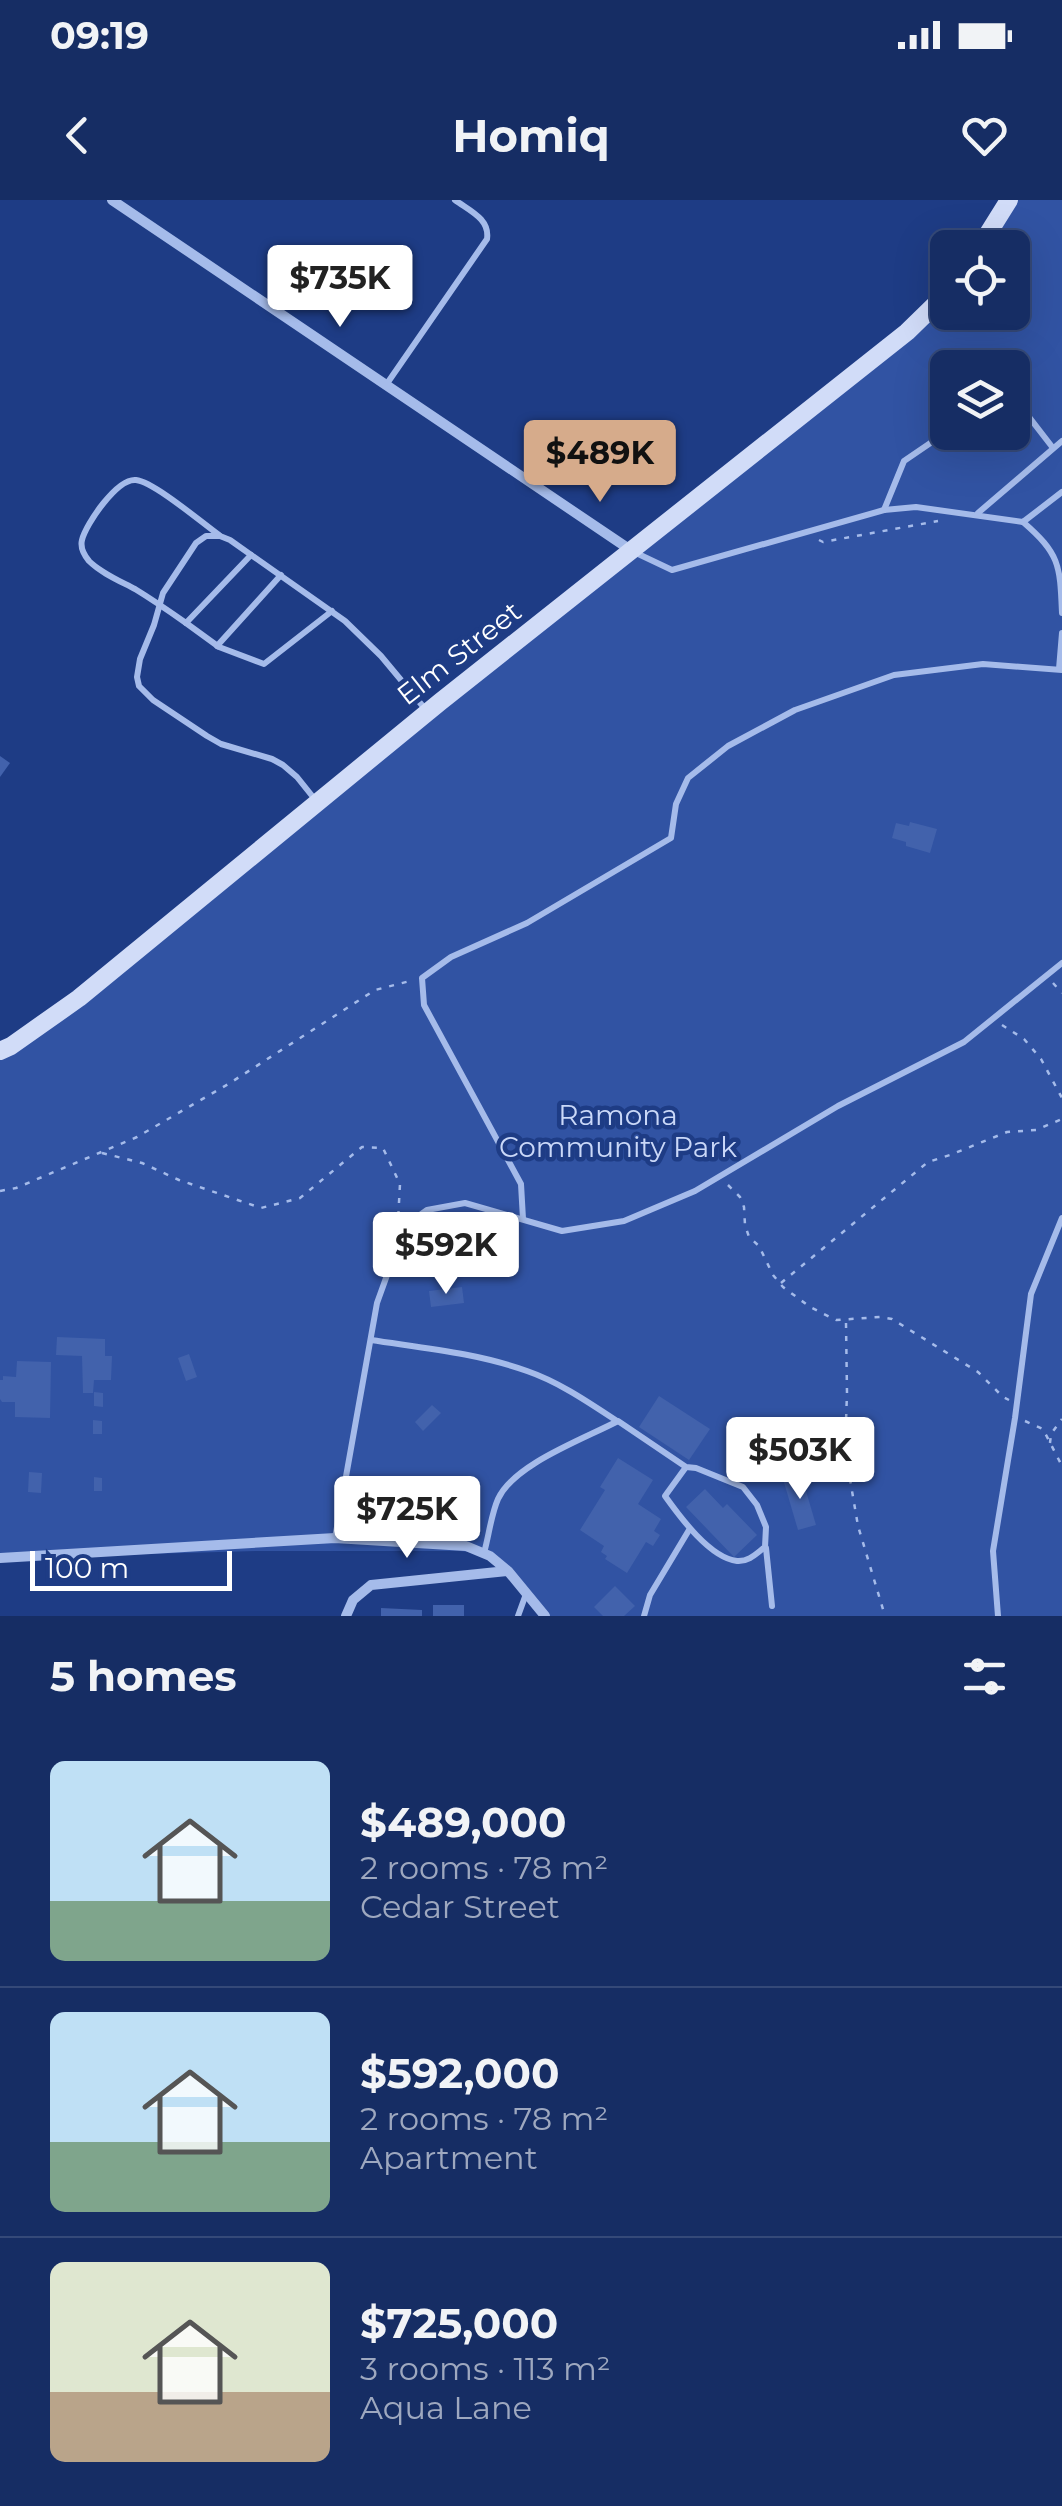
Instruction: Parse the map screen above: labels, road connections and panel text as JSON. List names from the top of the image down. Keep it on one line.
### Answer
{"streets":{"street":["Elm Street"]},"parks":["Ramona Community Park"],"scale_bar":"100 m","page":{"status":"09:19","header":"Homiq","price":["$735K","$489K","$592K","$503K","$725K"],"scale":"100 m","heading":"5 homes","list":[{"name":"$489,000","note":"2 rooms · 78 m² · Cedar Street"},{"name":"$592,000","note":"2 rooms · 78 m² · Apartment"},{"name":"$725,000","note":"3 rooms · 113 m² · Aqua Lane"}]}}
